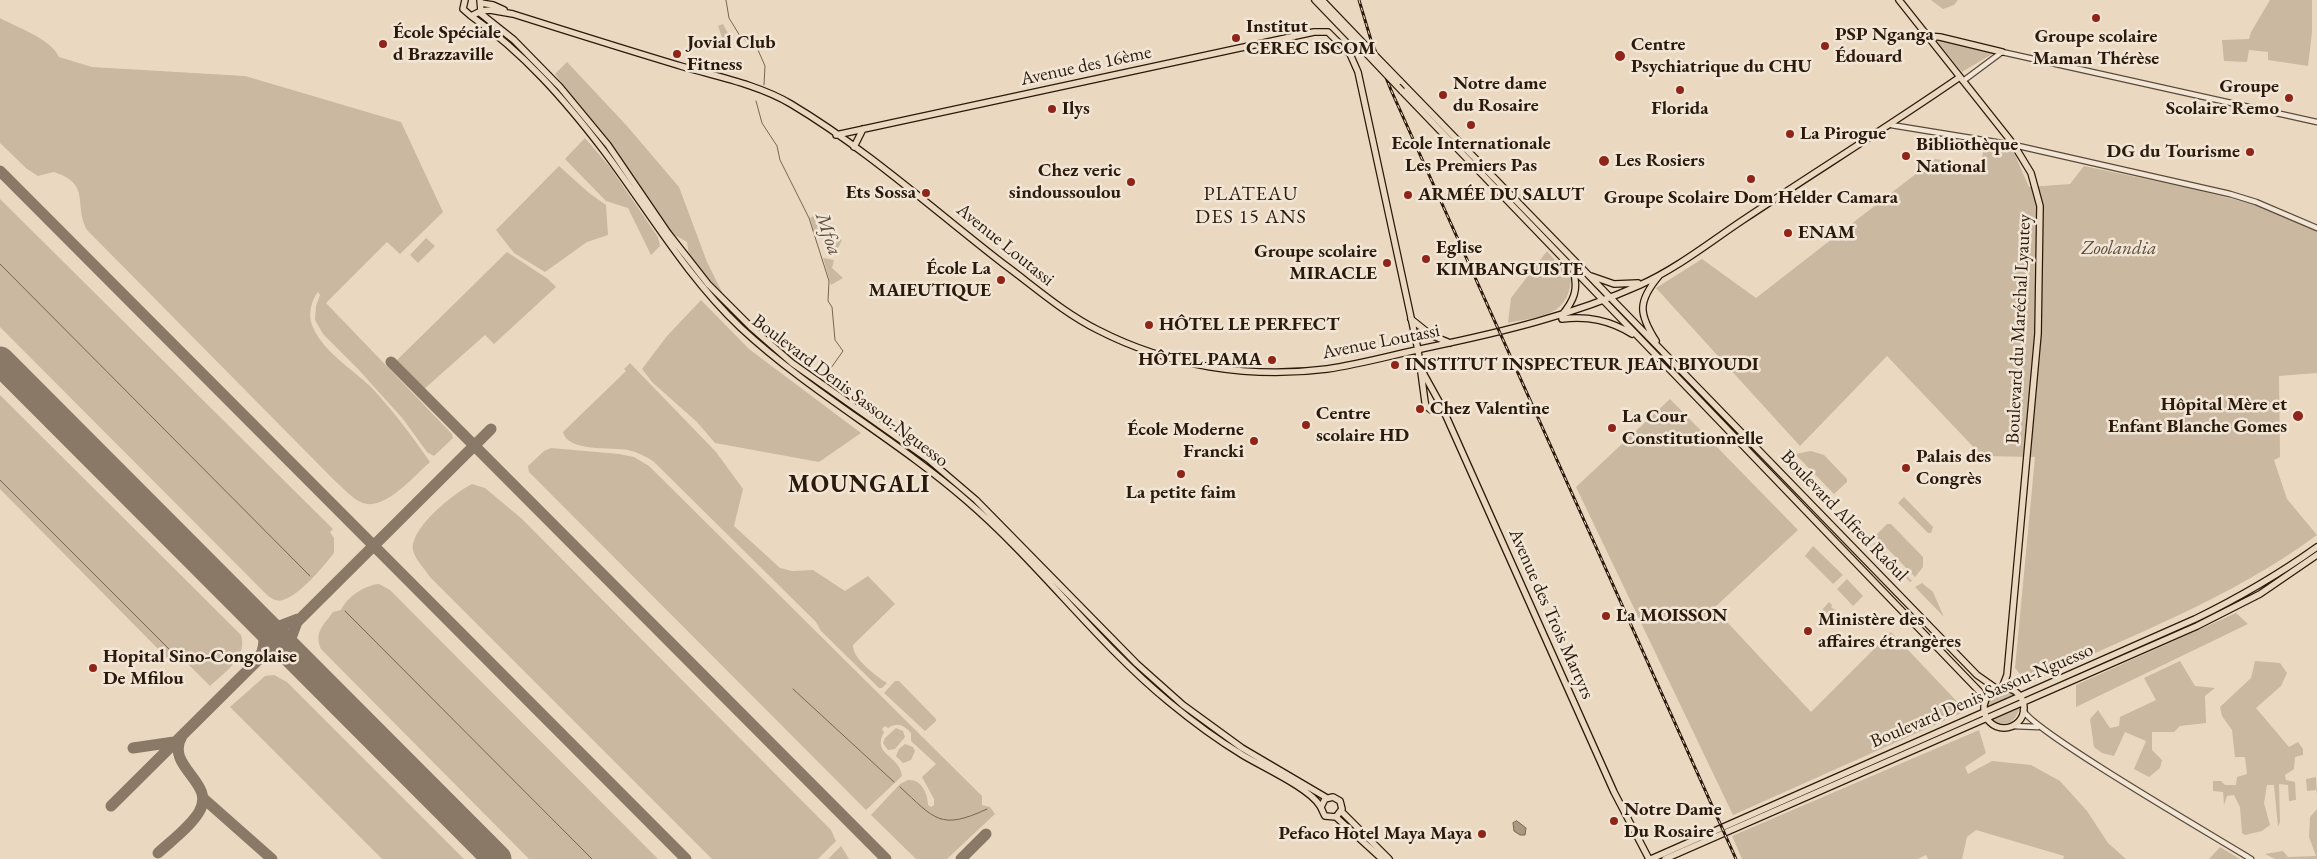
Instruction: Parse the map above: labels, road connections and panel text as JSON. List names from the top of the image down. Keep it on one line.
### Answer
{"streets":{"main road":["Avenue des 16ème","Avenue Loutassi","Boulevard du Maréchal Lyautey","Boulevard Denis Sassou-Nguesso","Boulevard Alfred Raôul","Avenue des Trois Martyrs"]},"crossings":[["Avenue des 16ème","Avenue Loutassi"],["Avenue des 16ème","Avenue des Trois Martyrs"],["Avenue Loutassi","Boulevard Denis Sassou-Nguesso"],["Avenue Loutassi","Boulevard Alfred Raôul"],["Avenue Loutassi","Avenue des Trois Martyrs"],["Boulevard du Maréchal Lyautey","Boulevard Alfred Raôul"],["Boulevard Denis Sassou-Nguesso","Avenue des Trois Martyrs"]],"districts":["PLATEAU DES 15 ANS","MOUNGALI"],"water":["Mfoa"],"parks":["Zoolandia"],"places":["Groupe scolaire Maman Thérèse","Institut CEREC ISCOM","École Spéciale d Brazzaville","PSP Nganga Édouard","Jovial Club Fitness","Centre Psychiatrique du CHU","Florida","Notre dame du Rosaire","Groupe Scolaire Remo","Ilys","Ecole Internationale Les Premiers Pas","La Pirogue","DG du Tourisme","Bibliothèque National","Les Rosiers","Groupe Scolaire Dom Helder Camara","Chez veric sindoussoulou","Ets Sossa","ARMÉE DU SALUT","ENAM","Eglise KIMBANGUISTE","Groupe scolaire MIRACLE","École La MAIEUTIQUE","HÔTEL LE PERFECT","HÔTEL PAMA","INSTITUT INSPECTEUR JEAN BIYOUDI","Chez Valentine","Hôpital Mère et Enfant Blanche Gomes","Centre scolaire HD","La Cour Constitutionnelle","École Moderne Francki","Palais des Congrès","La petite faim","La MOISSON","Ministère des affaires étrangères","Hopital Sino-Congolaise De Mfilou","Notre Dame Du Rosaire","Pefaco Hotel Maya Maya"]}
